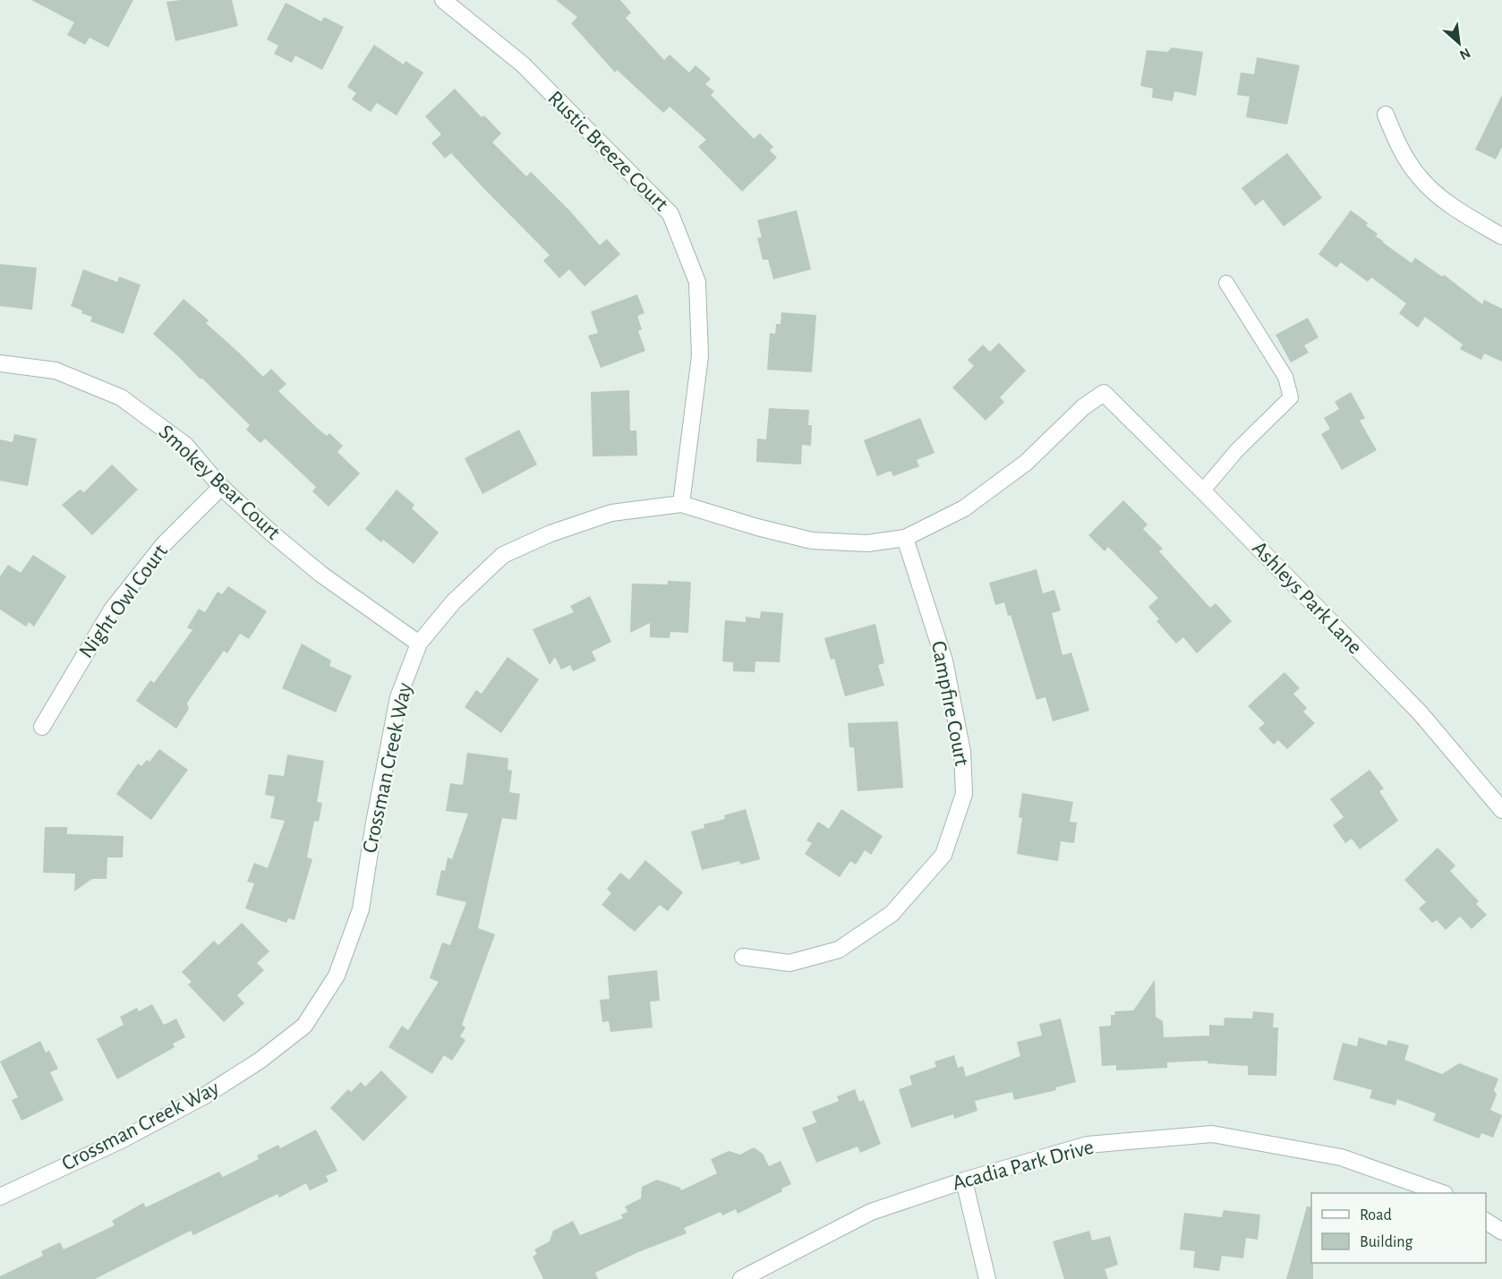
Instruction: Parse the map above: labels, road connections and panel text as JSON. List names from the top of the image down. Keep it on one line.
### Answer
{"streets":{"street":["Rustic Breeze Court","Smokey Bear Court","Ashleys Park Lane","Night Owl Court","Campfire Court","Crossman Creek Way","Acadia Park Drive"]},"crossings":[["Rustic Breeze Court","Crossman Creek Way"],["Smokey Bear Court","Night Owl Court"],["Smokey Bear Court","Crossman Creek Way"],["Ashleys Park Lane","Crossman Creek Way"],["Campfire Court","Crossman Creek Way"]],"legend":["Road","Building"],"north":"bottom right"}
